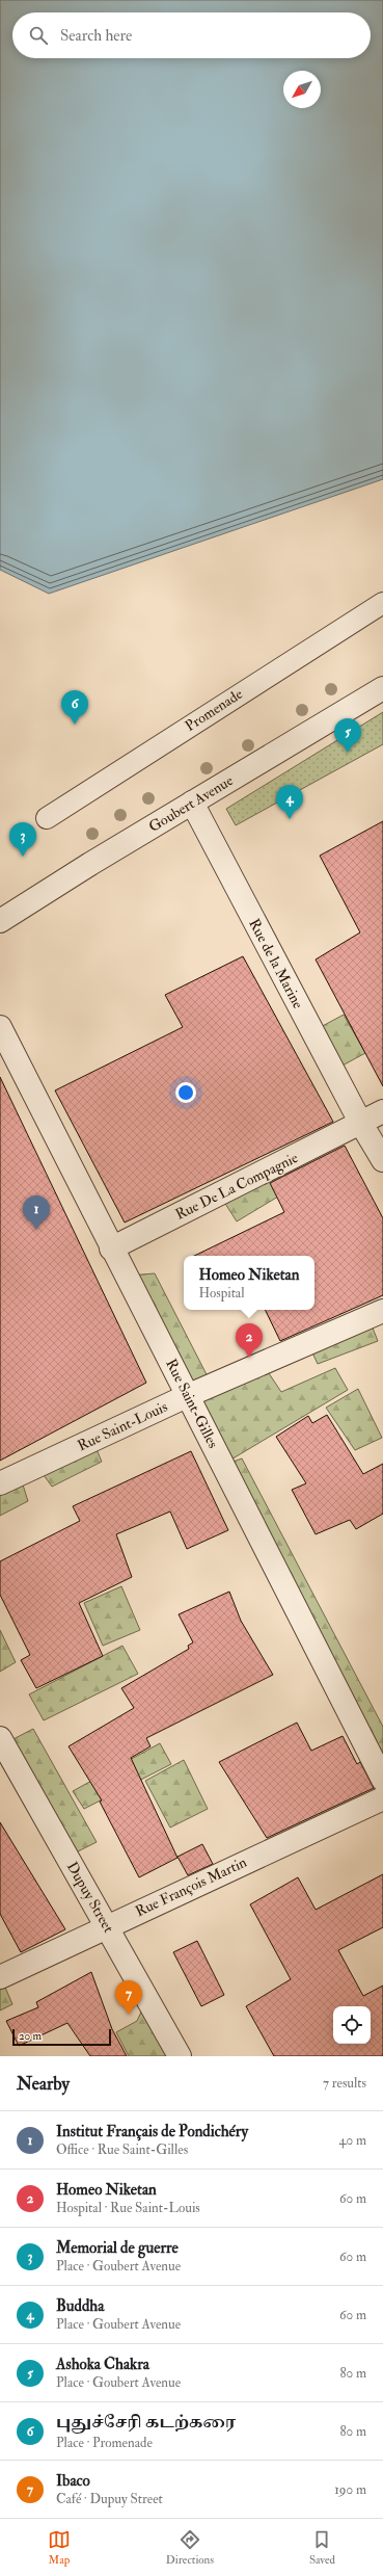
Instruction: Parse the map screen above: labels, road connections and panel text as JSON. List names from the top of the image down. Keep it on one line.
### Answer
{"streets":{"street":["Promenade","Goubert Avenue","Rue de la Marine","Rue De La Compagnie","Rue Saint-Gilles","Rue Saint-Louis","Rue François Martin","Dupuy Street"]},"crossings":[["Goubert Avenue","Rue de la Marine"],["Rue de la Marine","Rue De La Compagnie"],["Rue De La Compagnie","Rue Saint-Gilles"],["Rue Saint-Gilles","Rue Saint-Louis"],["Rue François Martin","Dupuy Street"]],"scale_bar":"20 m","north":"bottom left","page":{"search":"Search here","pins":["6","5","4","3","1","2","7"],"popup":["Homeo Niketan","Hospital"],"scale":"20 m","heading":["Nearby","7 results"],"list":[{"mark":"1","name":"Institut Français de Pondichéry","note":"Office · Rue Saint-Gilles","value":"40 m"},{"mark":"2","name":"Homeo Niketan","note":"Hospital · Rue Saint-Louis","value":"60 m"},{"mark":"3","name":"Memorial de guerre","note":"Place · Goubert Avenue","value":"60 m"},{"mark":"4","name":"Buddha","note":"Place · Goubert Avenue","value":"60 m"},{"mark":"5","name":"Ashoka Chakra","note":"Place · Goubert Avenue","value":"80 m"},{"mark":"6","name":"புதுச்சேரி கடற்கரை","note":"Place · Promenade","value":"80 m"},{"mark":"7","name":"Ibaco","note":"Café · Dupuy Street","value":"190 m"}],"nav":["Map","Directions","Saved"]}}
